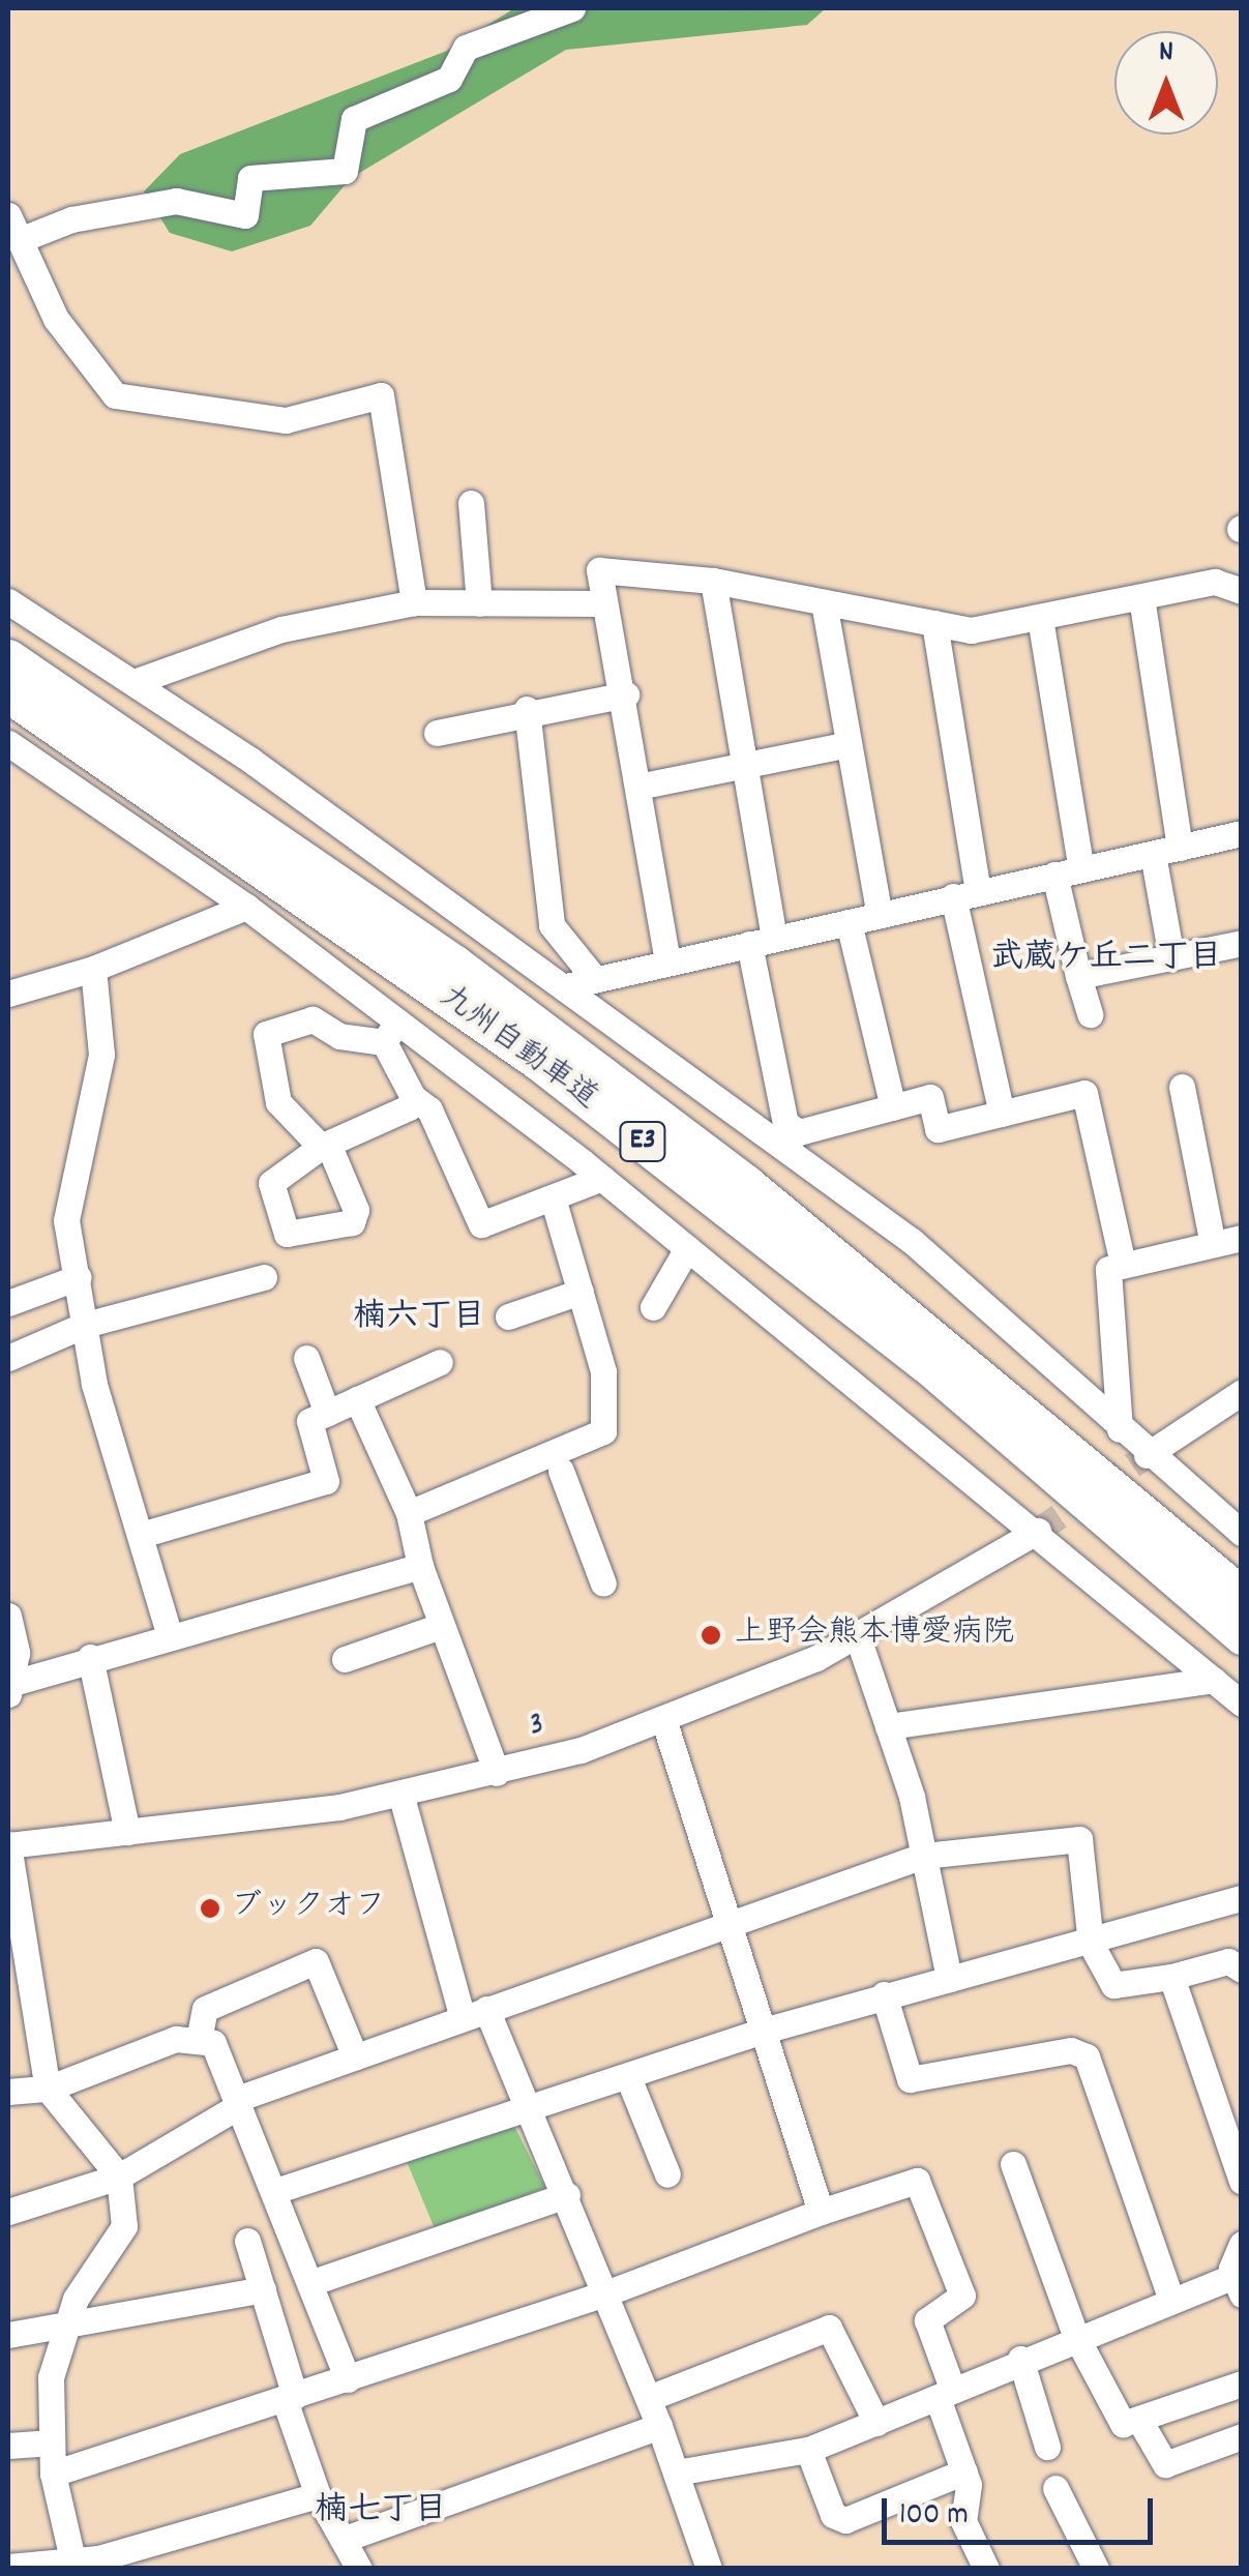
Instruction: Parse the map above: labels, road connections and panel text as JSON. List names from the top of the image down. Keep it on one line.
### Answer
{"streets":{"highway":["九州自動車道","E3"],"street":["3"]},"districts":["武蔵ケ丘二丁目","楠六丁目","楠七丁目"],"places":["上野会熊本博愛病院","ブックオフ"],"scale_bar":"100 m","north":"top"}
